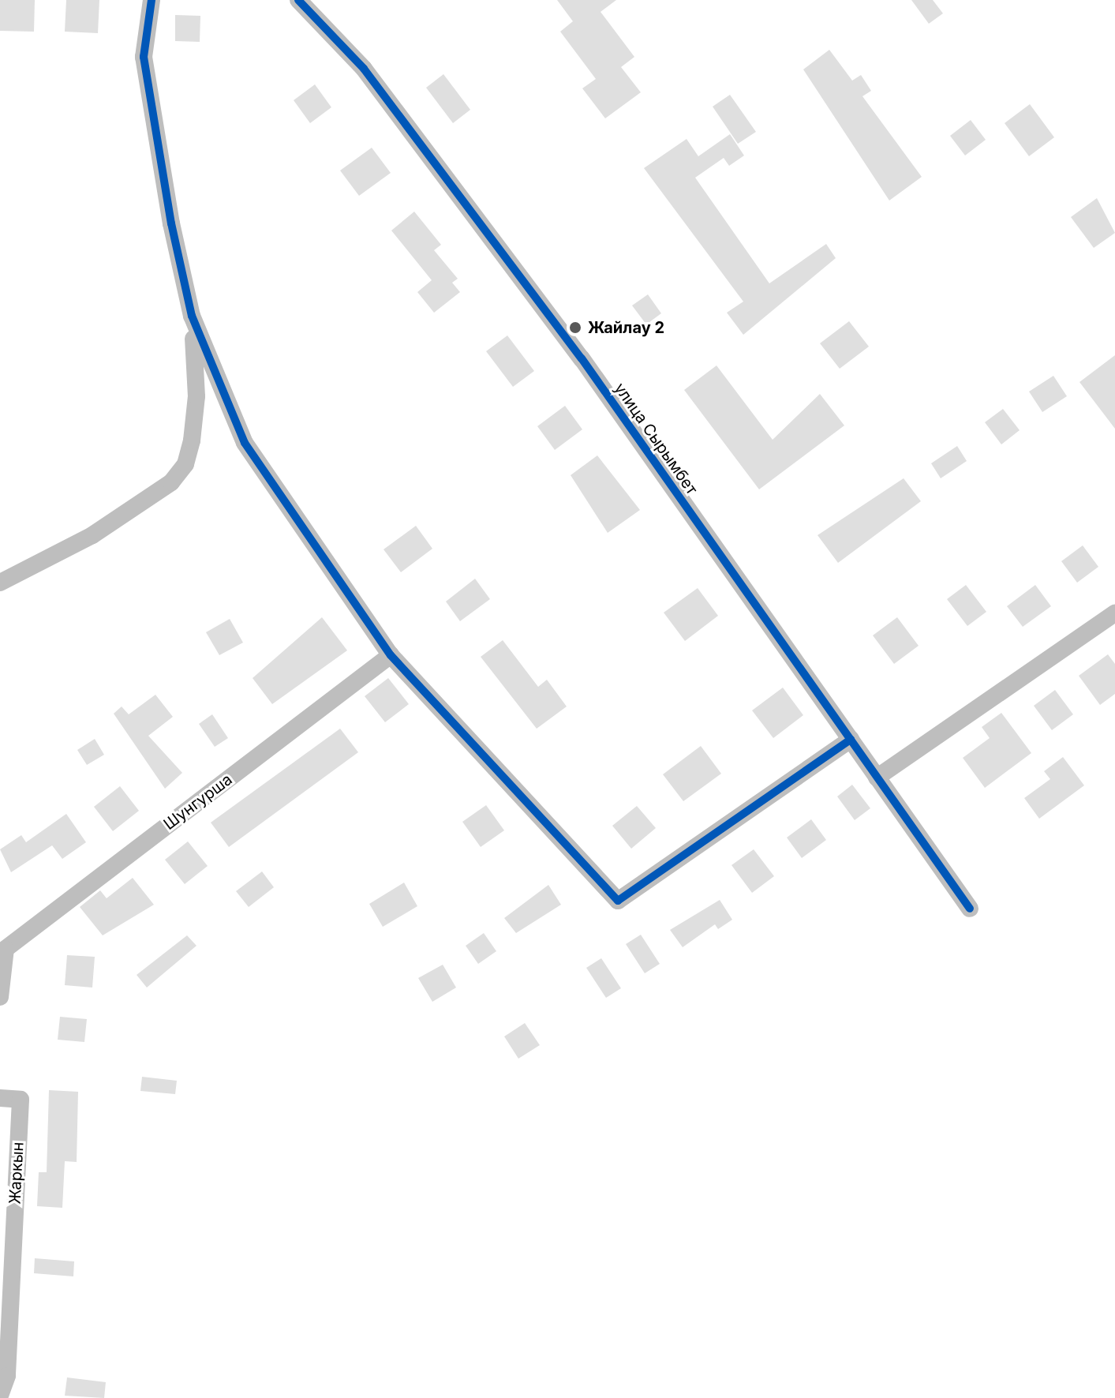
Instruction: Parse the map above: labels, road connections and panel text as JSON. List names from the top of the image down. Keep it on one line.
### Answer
{"streets":{"street":["улица Сырымбет","Шунгурша","Жаркын"]},"places":["Жайлау 2"]}
